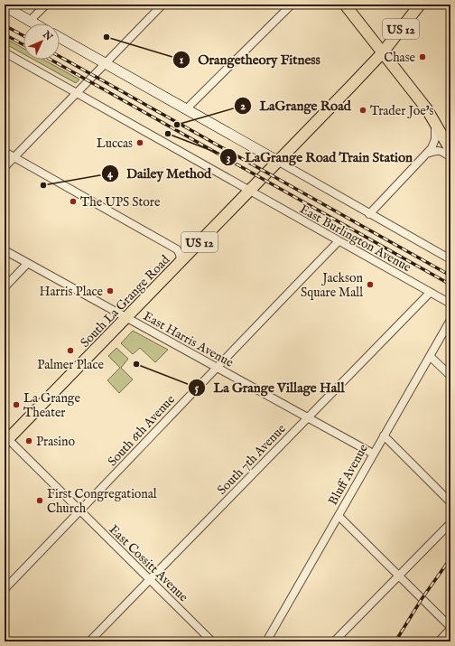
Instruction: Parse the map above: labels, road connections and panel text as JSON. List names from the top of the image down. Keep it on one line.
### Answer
{"streets":{"main road":["US 12","South La Grange Road"],"street":["East Burlington Avenue","East Harris Avenue","South 6th Avenue","South 7th Avenue","Bluff Avenue","East Cossitt Avenue"]},"crossings":[["US 12","South La Grange Road"],["East Burlington Avenue","South La Grange Road"],["East Burlington Avenue","South 6th Avenue"],["East Burlington Avenue","South 7th Avenue"],["South La Grange Road","East Harris Avenue"],["South La Grange Road","East Cossitt Avenue"],["East Harris Avenue","South 6th Avenue"],["East Harris Avenue","South 7th Avenue"],["East Harris Avenue","Bluff Avenue"],["South 6th Avenue","East Cossitt Avenue"],["South 7th Avenue","East Cossitt Avenue"]],"places":["Orangetheory Fitness","Chase","Trader Joe's","LaGrange Road","LaGrange Road Train Station","Luccas","Dailey Method","The UPS Store","Jackson Square Mall","Harris Place","Palmer Place","La Grange Village Hall","La Grange Theater","Prasino","First Congregational Church"],"north":"top right"}
